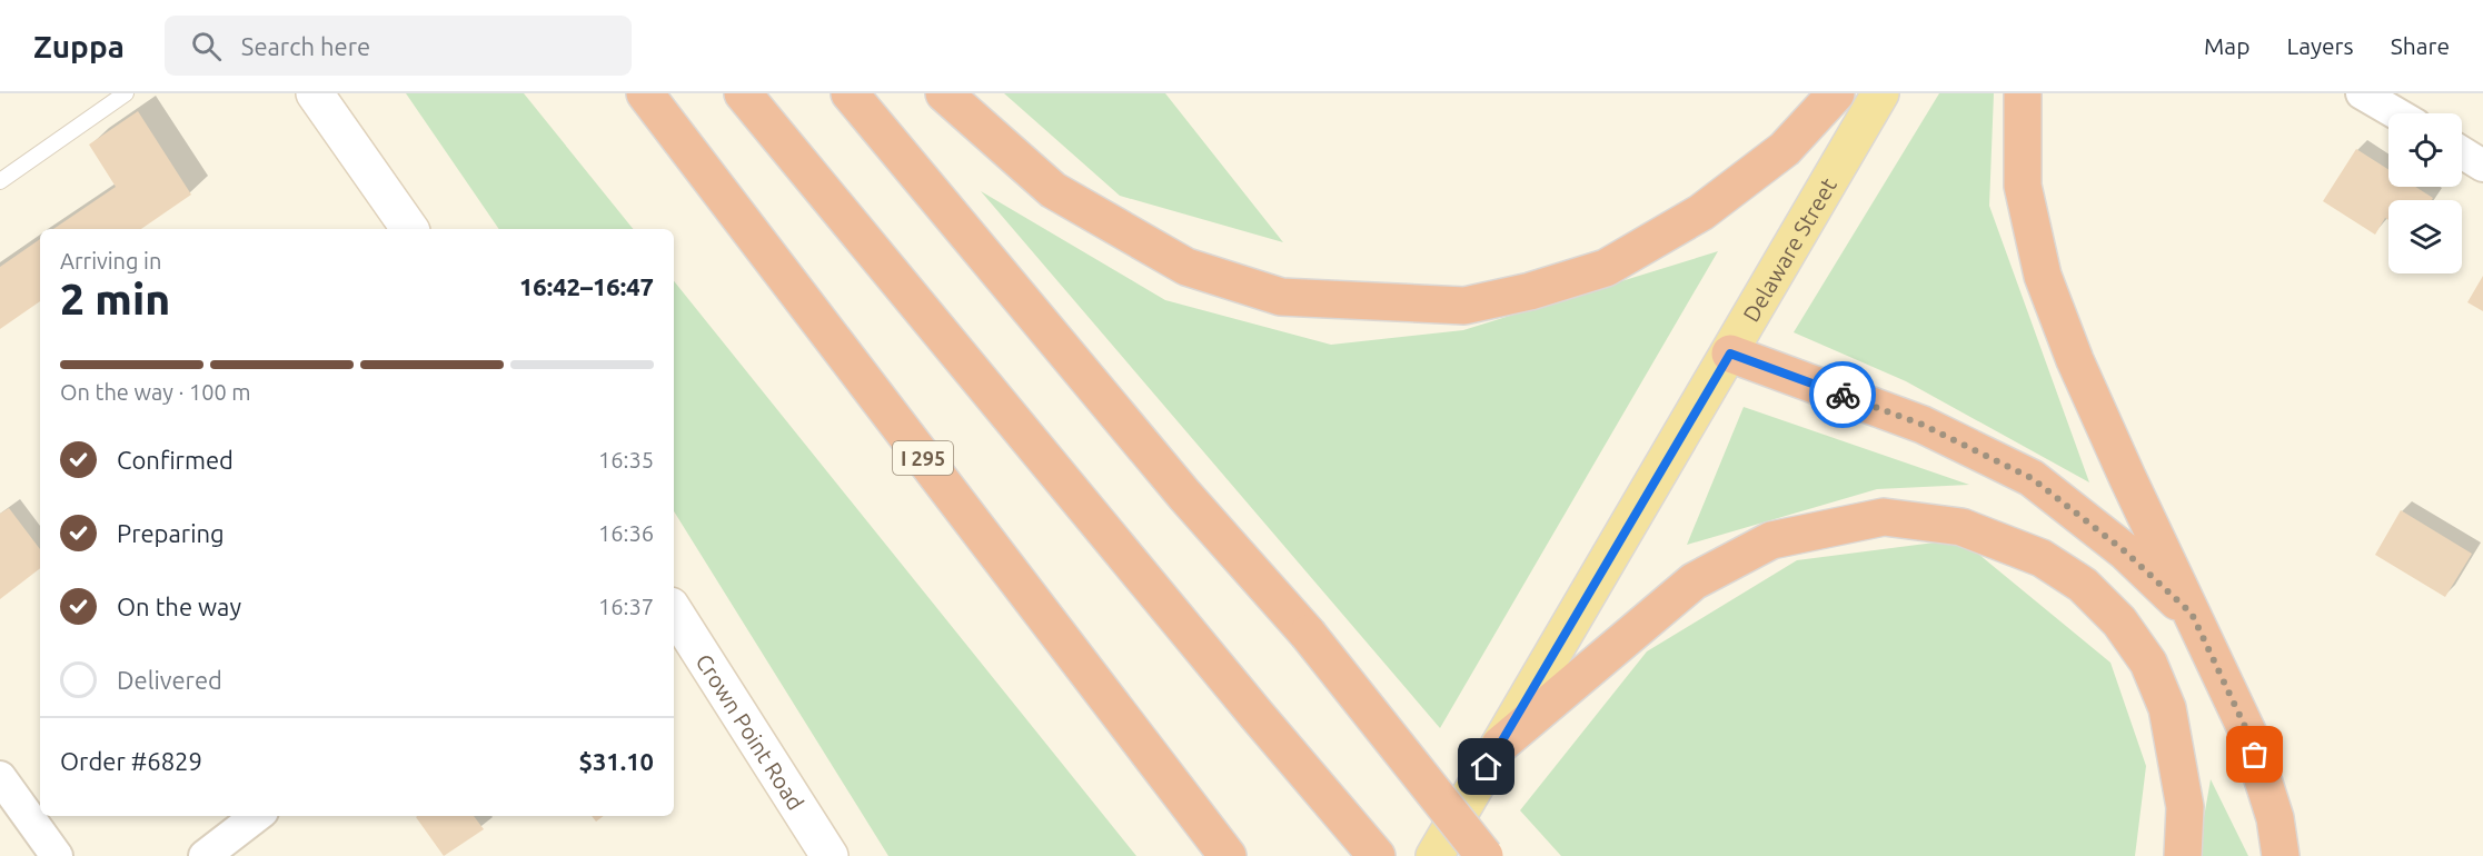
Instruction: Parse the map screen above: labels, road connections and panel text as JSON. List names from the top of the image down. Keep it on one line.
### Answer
{"streets":{"highway":["I 295"],"main road":["Delaware Street","Crown Point Road"]},"page":{"header":"Zuppa","search":"Search here","nav":["Map","Layers","Share"],"heading":["2 min","Arriving in","16:42–16:47"],"panel":["Order #6829","$31.10"],"bar":"On the way · 100 m","list":[["Confirmed","16:35"],["Preparing","16:36"],["On the way","16:37"],"Delivered"]}}
